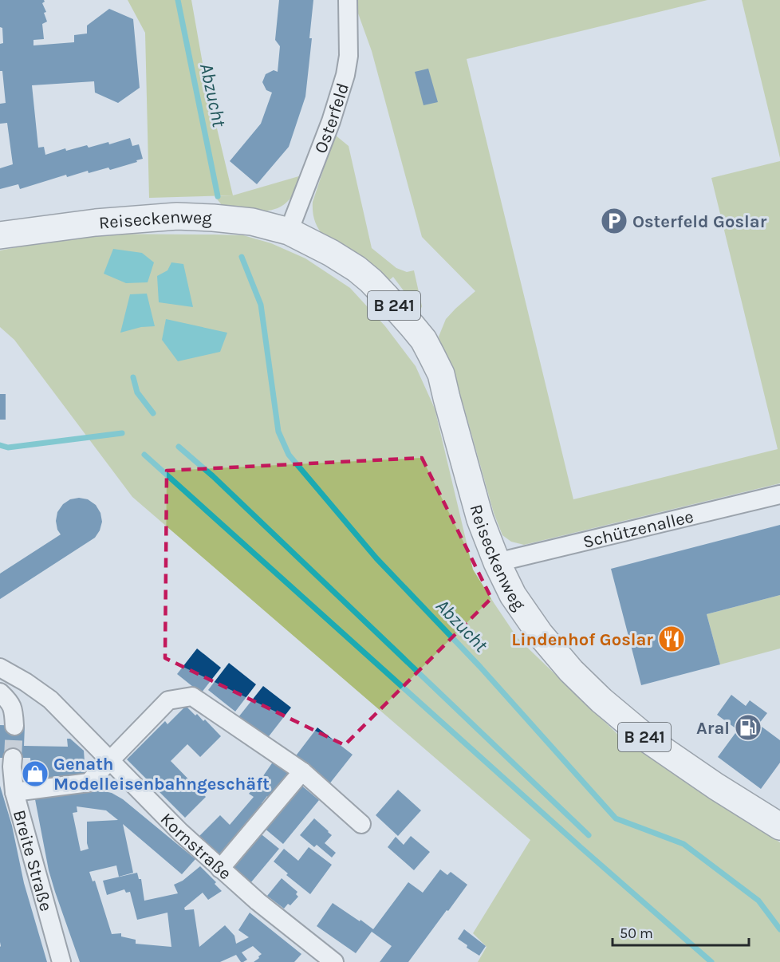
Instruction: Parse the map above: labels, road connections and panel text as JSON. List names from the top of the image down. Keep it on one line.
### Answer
{"streets":{"main road":["Reiseckenweg","B 241"],"street":["Osterfeld","Schützenallee","Kornstraße","Breite Straße"]},"crossings":[["Osterfeld","Reiseckenweg"],["Reiseckenweg","Schützenallee"]],"water":["Abzucht"],"places":{"parking":["Osterfeld Goslar"],"restaurant":["Lindenhof Goslar"],"fuel station":["Aral"],"shop":["Genath Modelleisenbahngeschäft"]},"scale_bar":"50 m"}
